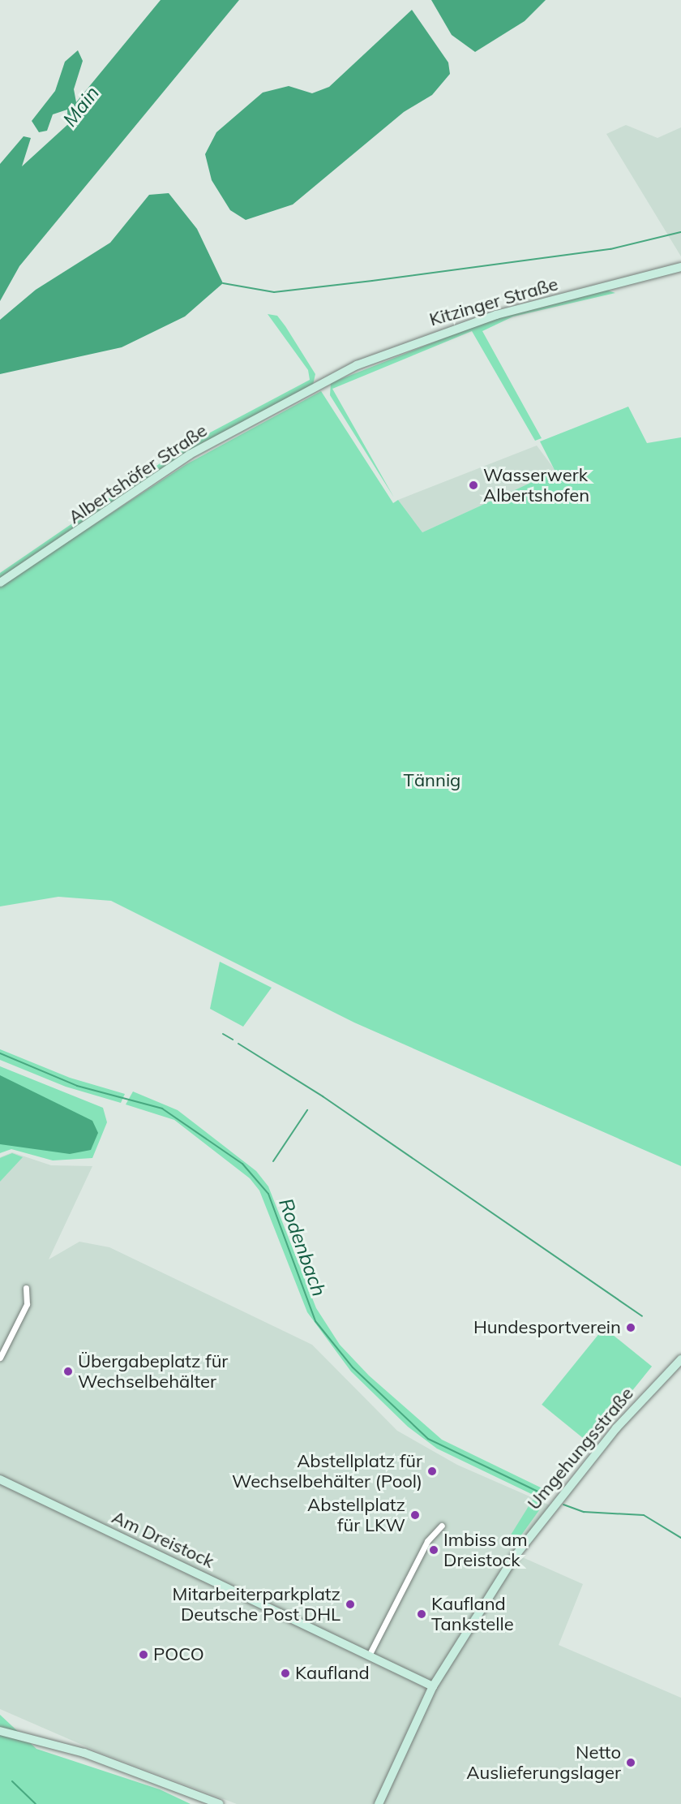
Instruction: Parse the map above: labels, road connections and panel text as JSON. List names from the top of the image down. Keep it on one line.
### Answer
{"streets":{"street":["Kitzinger Straße","Albertshöfer Straße","Umgehungsstraße","Am Dreistock"]},"crossings":[["Kitzinger Straße","Albertshöfer Straße"],["Umgehungsstraße","Am Dreistock"]],"water":["Main","Rodenbach"],"parks":["Tännig"],"places":["Wasserwerk Albertshofen","Hundesportverein","Übergabeplatz für Wechselbehälter","Abstellplatz für Wechselbehälter (Pool)","Abstellplatz für LKW","Imbiss am Dreistock","Mitarbeiterparkplatz Deutsche Post DHL","Kaufland Tankstelle","POCO","Kaufland","Netto Auslieferungslager"]}
